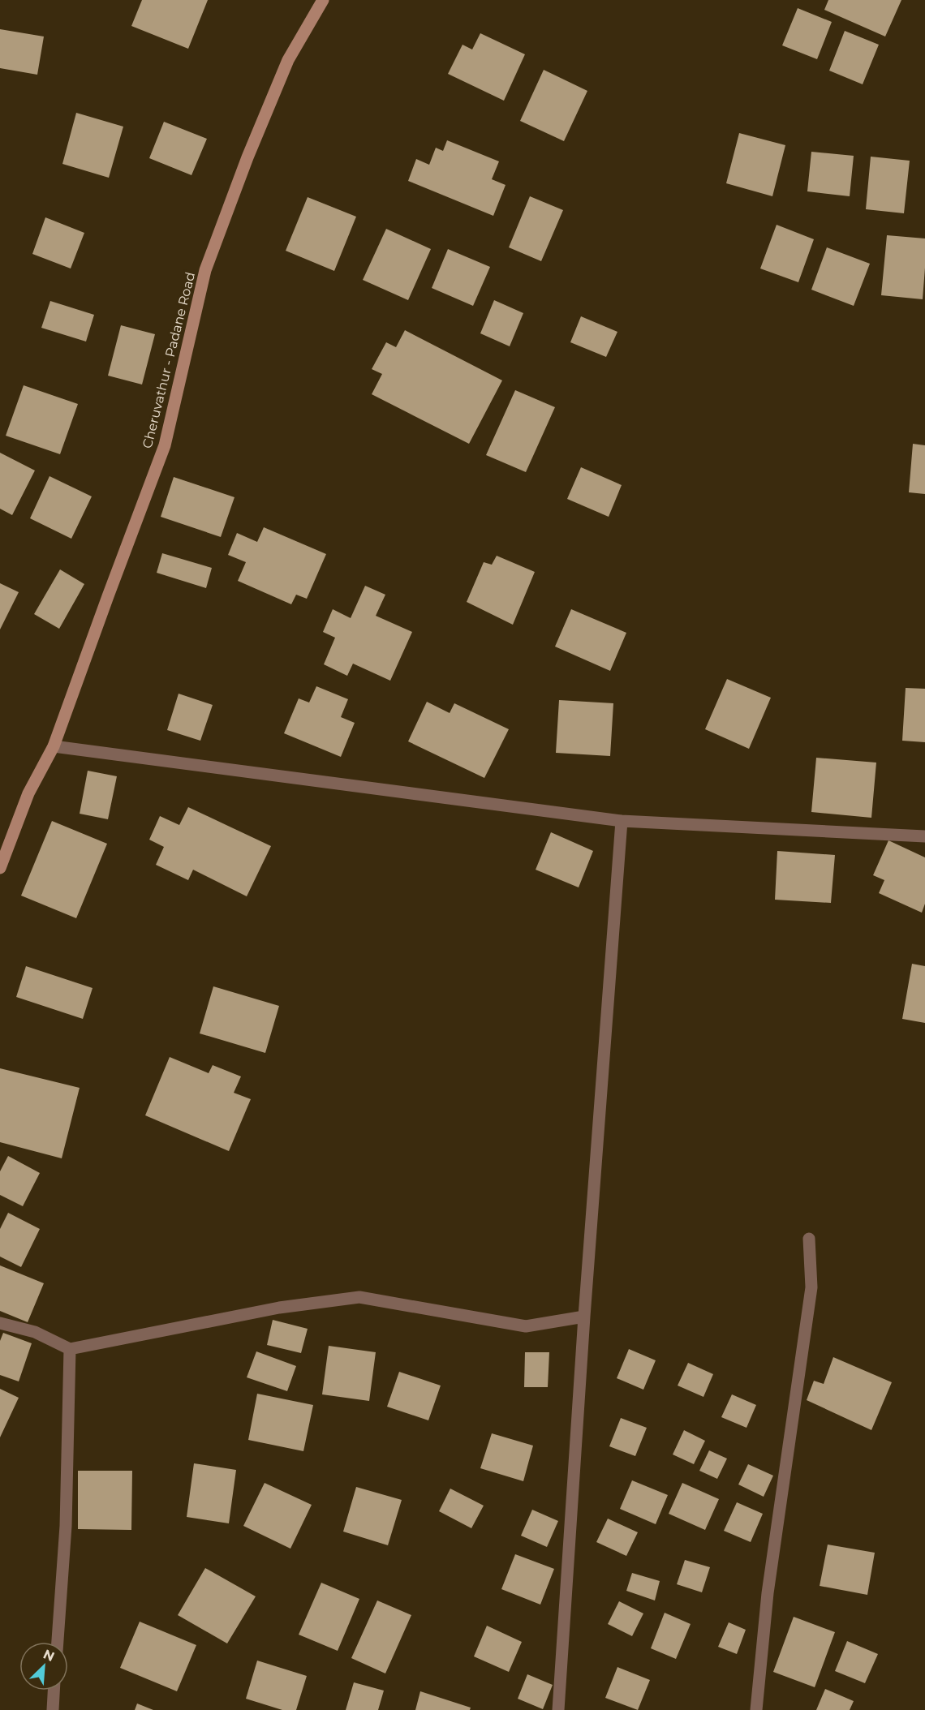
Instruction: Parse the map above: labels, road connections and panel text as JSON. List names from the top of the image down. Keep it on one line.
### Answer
{"streets":{"main road":["Cheruvathur - Padane Road"]},"north":"top right"}
